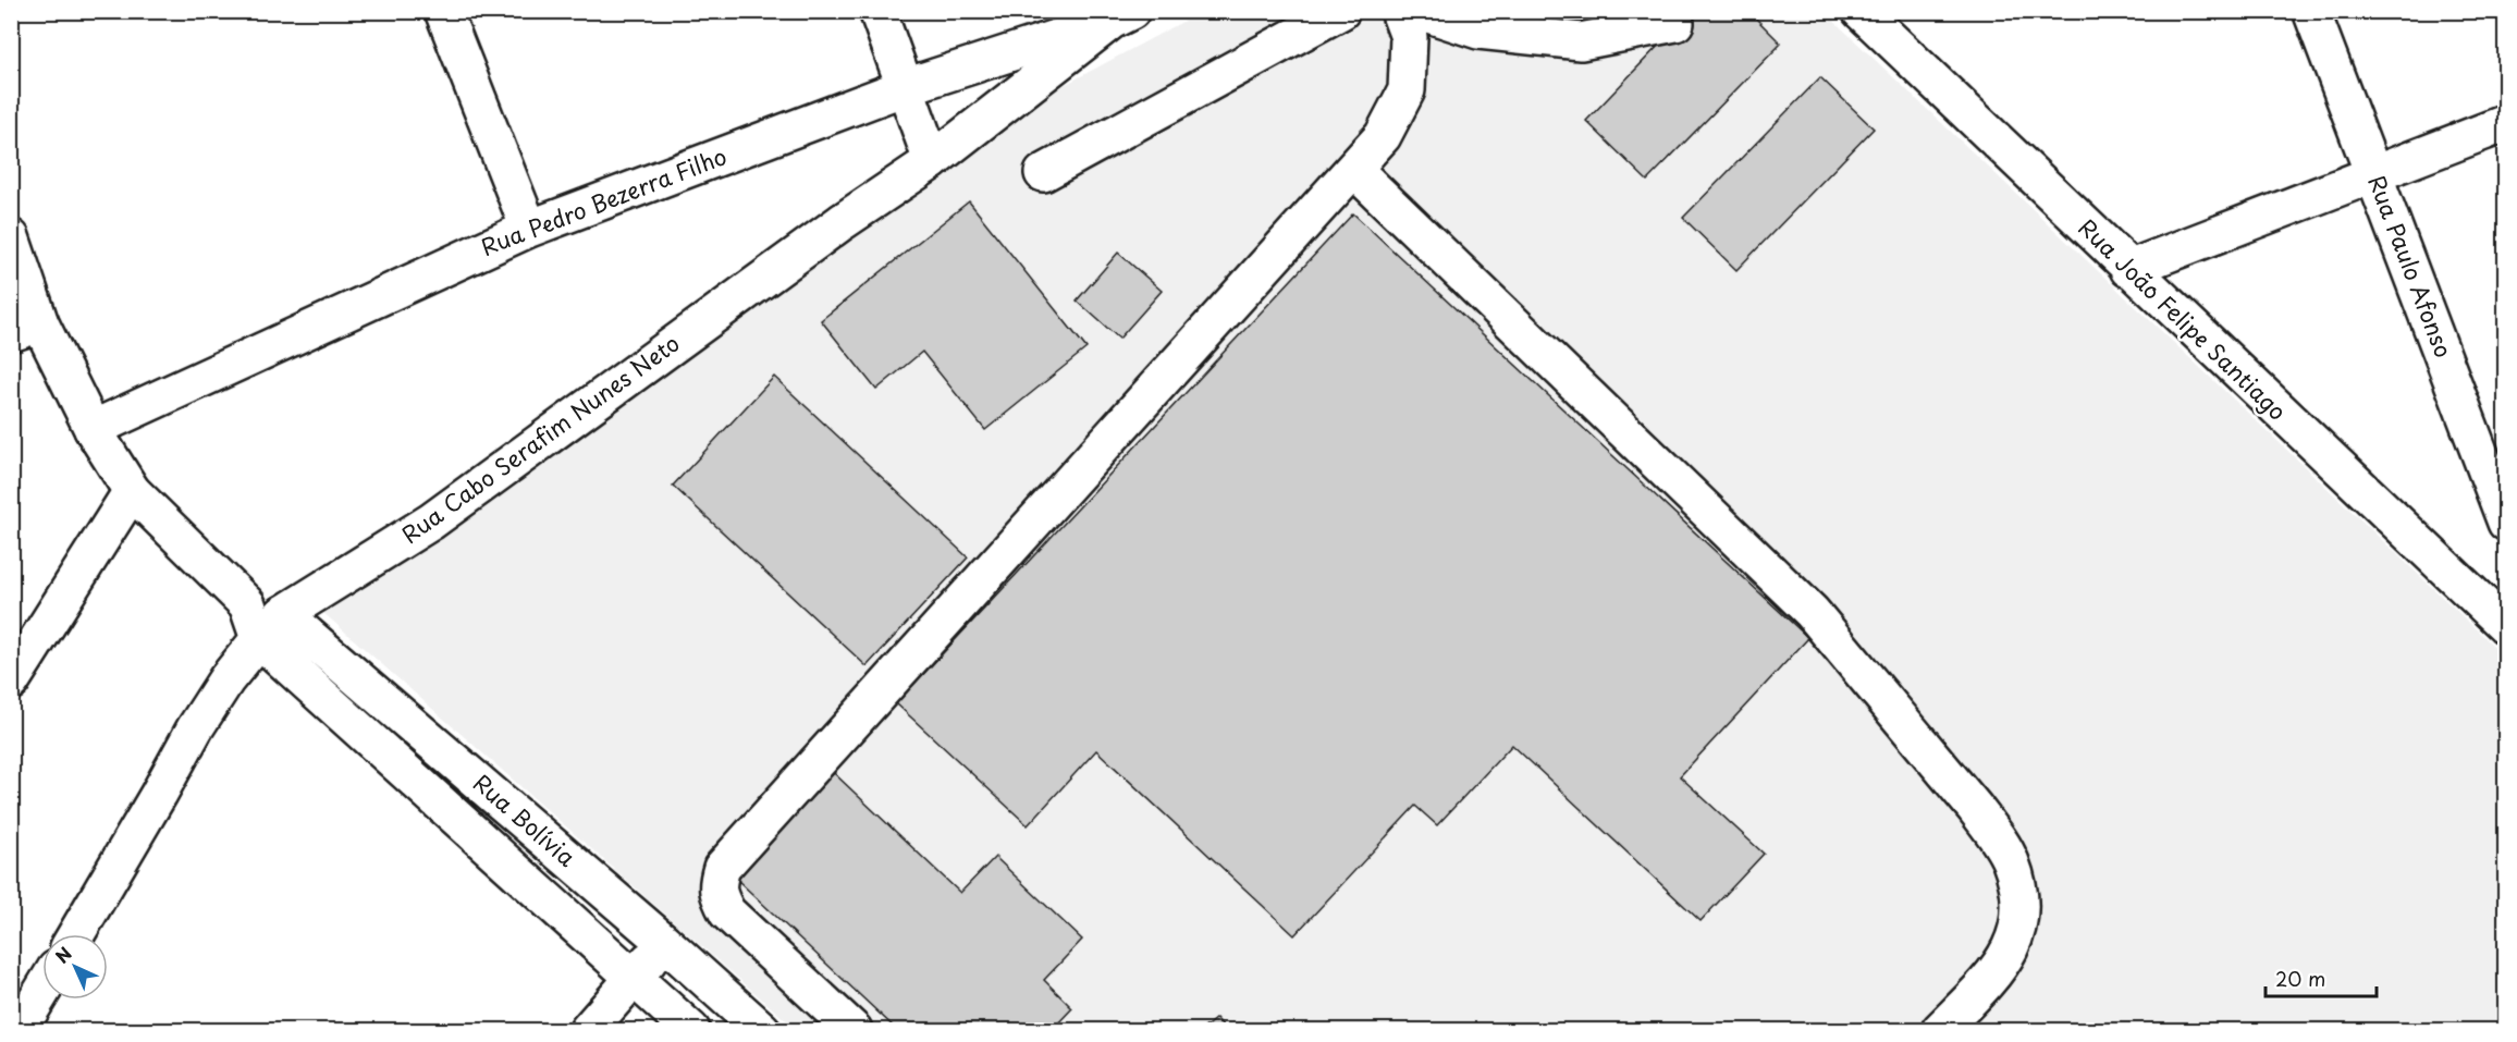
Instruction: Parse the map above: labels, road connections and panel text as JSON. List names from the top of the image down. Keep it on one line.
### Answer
{"streets":{"street":["Rua Pedro Bezerra Filho","Rua Paulo Afonso","Rua João Felipe Santiago","Rua Cabo Serafim Nunes Neto","Rua Bolívia"]},"crossings":[["Rua Pedro Bezerra Filho","Rua Cabo Serafim Nunes Neto"],["Rua Cabo Serafim Nunes Neto","Rua Bolívia"]],"scale_bar":"20 m","north":"top left"}
